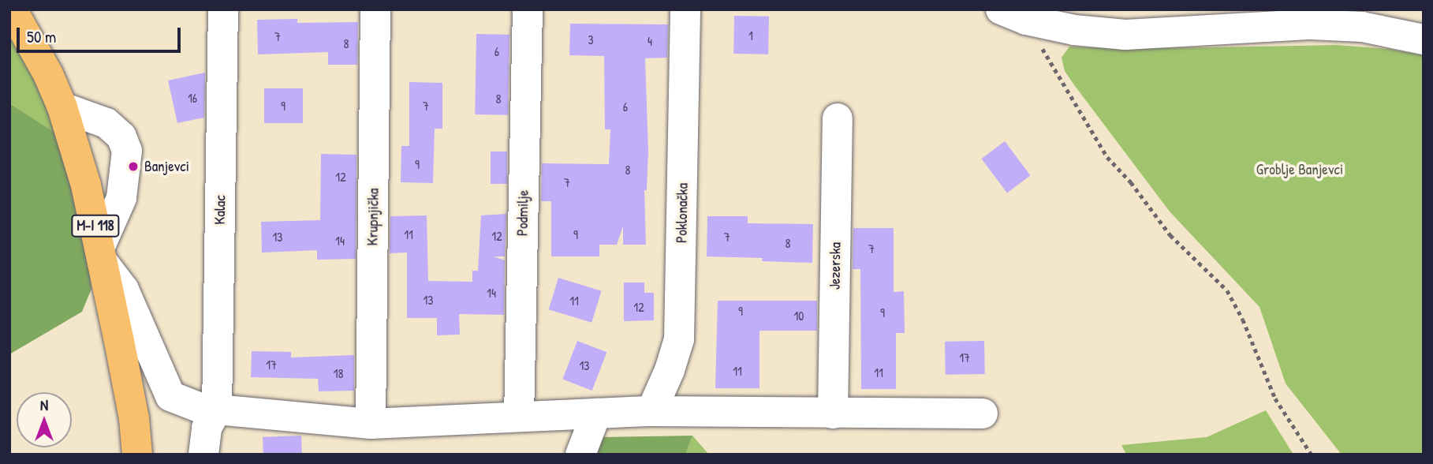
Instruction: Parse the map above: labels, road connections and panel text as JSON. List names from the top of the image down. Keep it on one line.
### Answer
{"streets":{"main road":["M-I 118"],"street":["Kalac","Podmilje","Poklonačka","Krupnjička","Jezerska"]},"parks":["Groblje Banjevci"],"places":["Banjevci"],"house_numbers":["1","7","3","4","8","6","16","8","9","7","6","9","8","12","7","11","9","12","13","7","14","8","7","14","13","11","12","9","9","10","17","17","13","11","11","18"],"scale_bar":"50 m","north":"top"}
